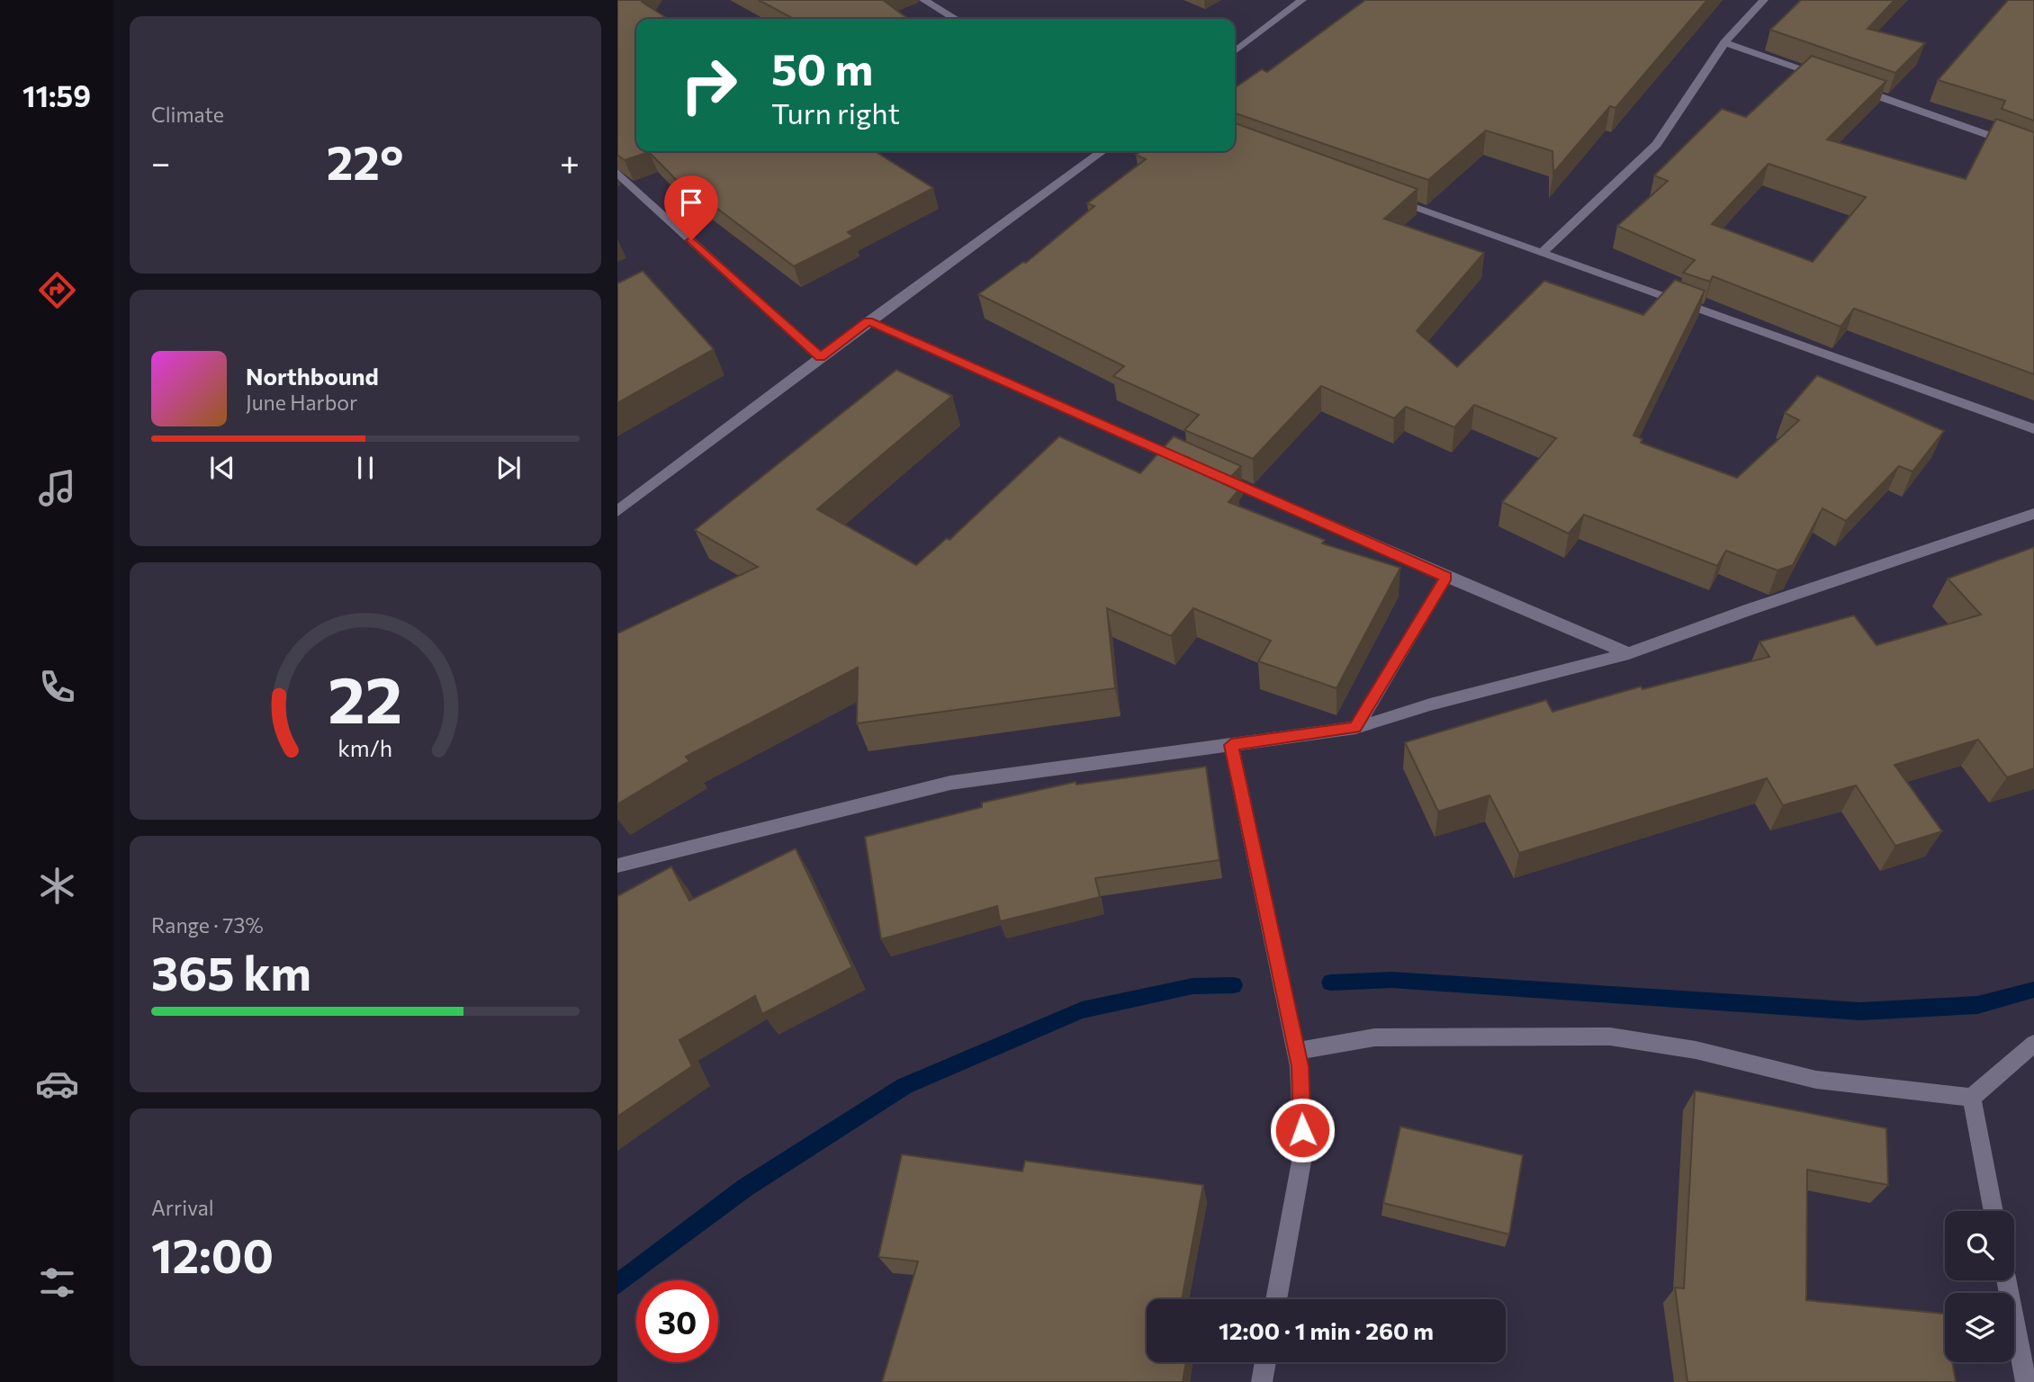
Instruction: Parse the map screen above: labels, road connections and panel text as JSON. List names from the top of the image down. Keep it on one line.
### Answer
{"page":{"tabs":"11:59","tile":["Climate",["Range · 73%","365 km"],["Arrival","12:00"]],"turn":["50 m","Turn right"],"heat":["−","22°","+"],"song":["Northbound","June Harbor"],"limit":"30","trip":"12:00 · 1 min · 260 m","gauge":["22","km/h"]}}
